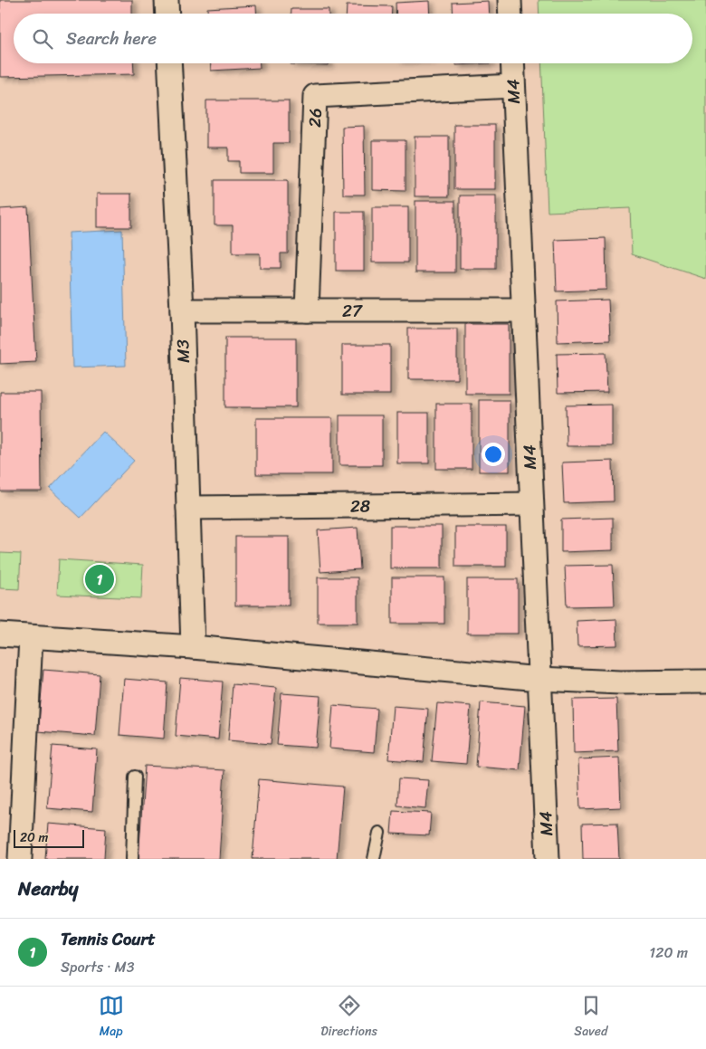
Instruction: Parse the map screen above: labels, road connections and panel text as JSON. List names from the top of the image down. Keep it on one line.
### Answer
{"streets":{"street":["M4","26","27","M3","28"]},"crossings":[["M4","26"],["M4","27"],["M4","28"],["26","27"],["27","M3"],["M3","28"]],"scale_bar":"20 m","page":{"search":"Search here","pins":"1","scale":"20 m","heading":"Nearby","list":[{"mark":"1","name":"Tennis Court","note":"Sports · M3","value":"120 m"}],"nav":["Map","Directions","Saved"]}}
